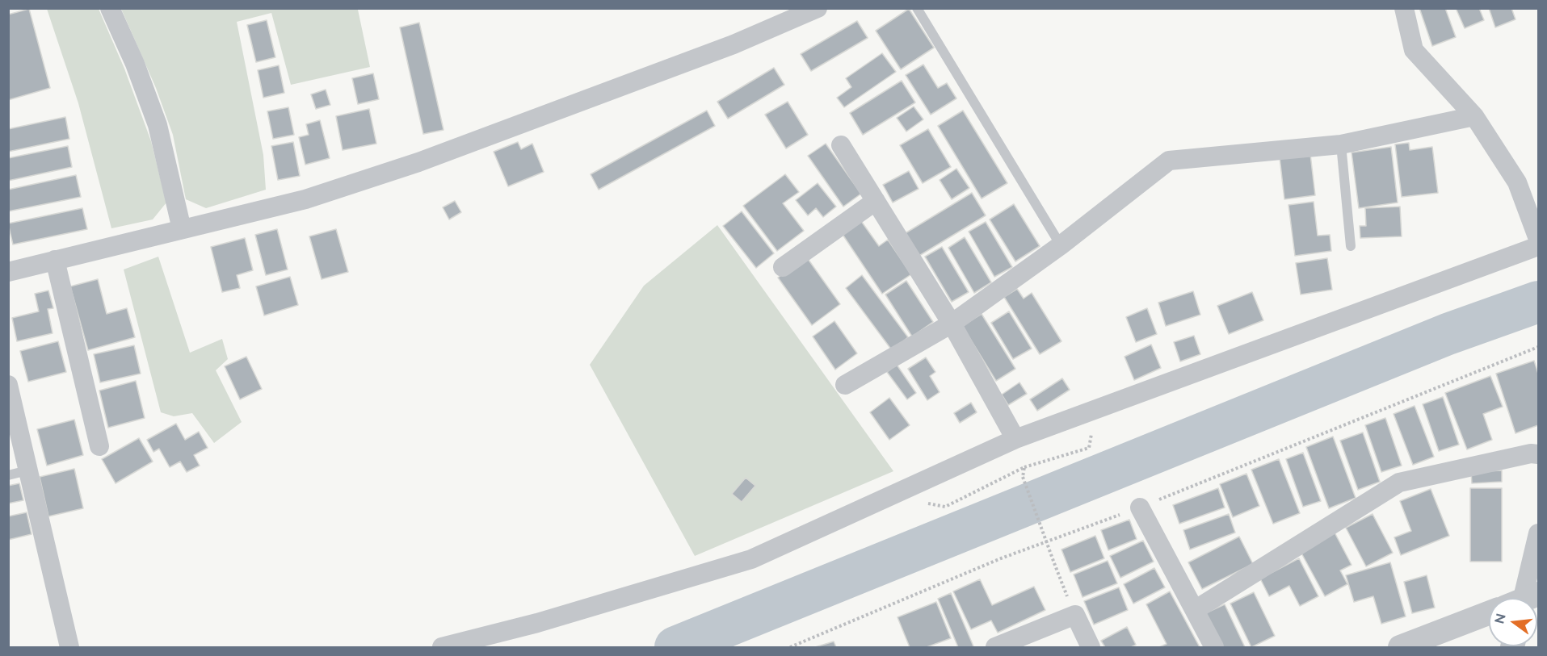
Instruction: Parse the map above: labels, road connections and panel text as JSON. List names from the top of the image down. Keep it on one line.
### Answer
{"north":"left"}
